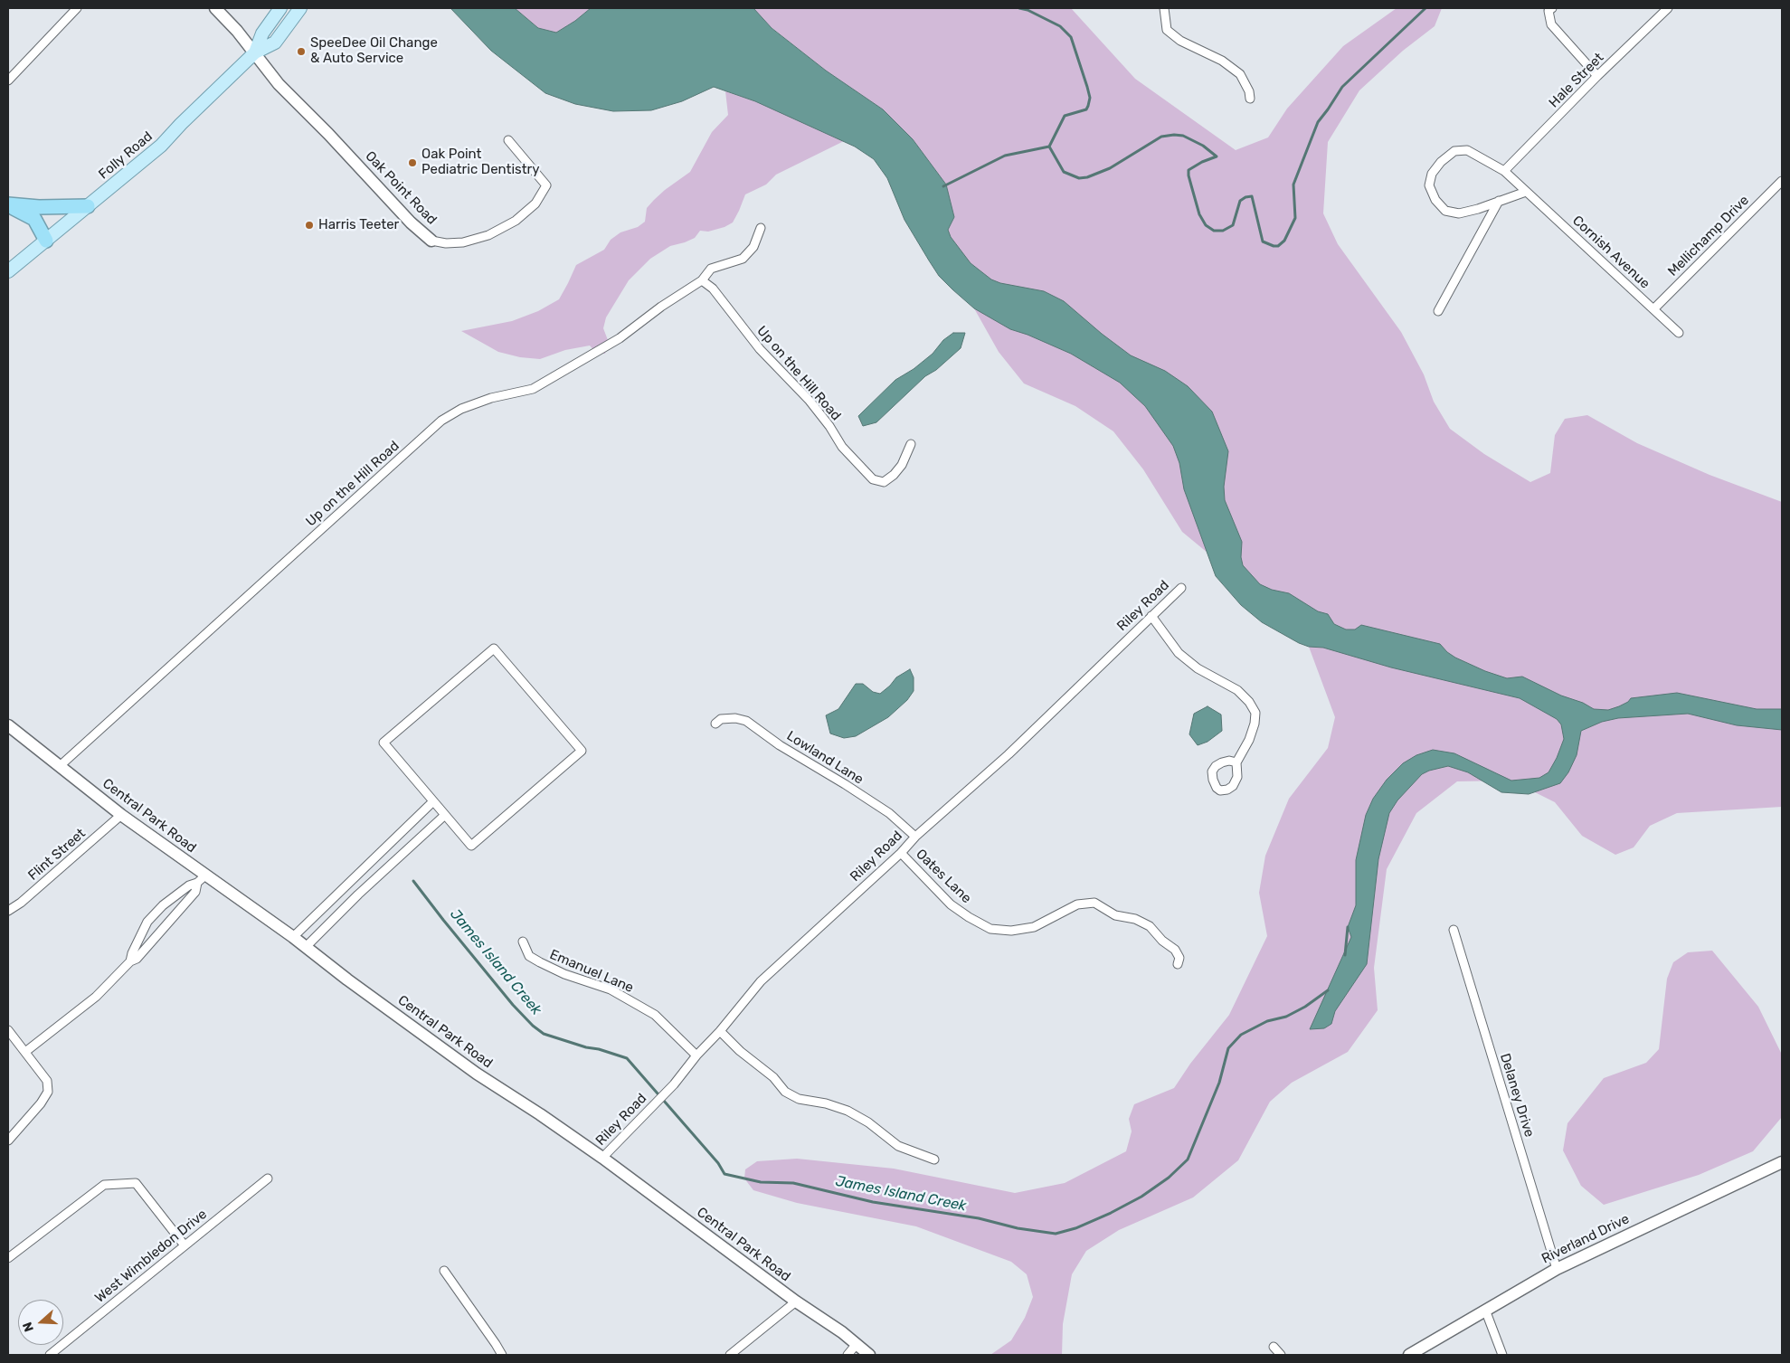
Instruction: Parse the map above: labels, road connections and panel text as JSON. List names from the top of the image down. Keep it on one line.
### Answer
{"streets":{"main road":["Folly Road"],"street":["Hale Street","Oak Point Road","Mellichamp Drive","Cornish Avenue","Up on the Hill Road","Riley Road","Lowland Lane","Central Park Road","Flint Street","Oates Lane","Emanuel Lane","Delaney Drive","Riverland Drive","West Wimbledon Drive"]},"crossings":[["Hale Street","Cornish Avenue"],["Folly Road","Oak Point Road"],["Mellichamp Drive","Cornish Avenue"],["Up on the Hill Road","Central Park Road"],["Riley Road","Lowland Lane"],["Riley Road","Central Park Road"],["Riley Road","Oates Lane"],["Riley Road","Emanuel Lane"],["Central Park Road","Flint Street"],["Delaney Drive","Riverland Drive"]],"water":["James Island Creek"],"places":["SpeeDee Oil Change & Auto Service","Oak Point Pediatric Dentistry","Harris Teeter"],"north":"left"}
